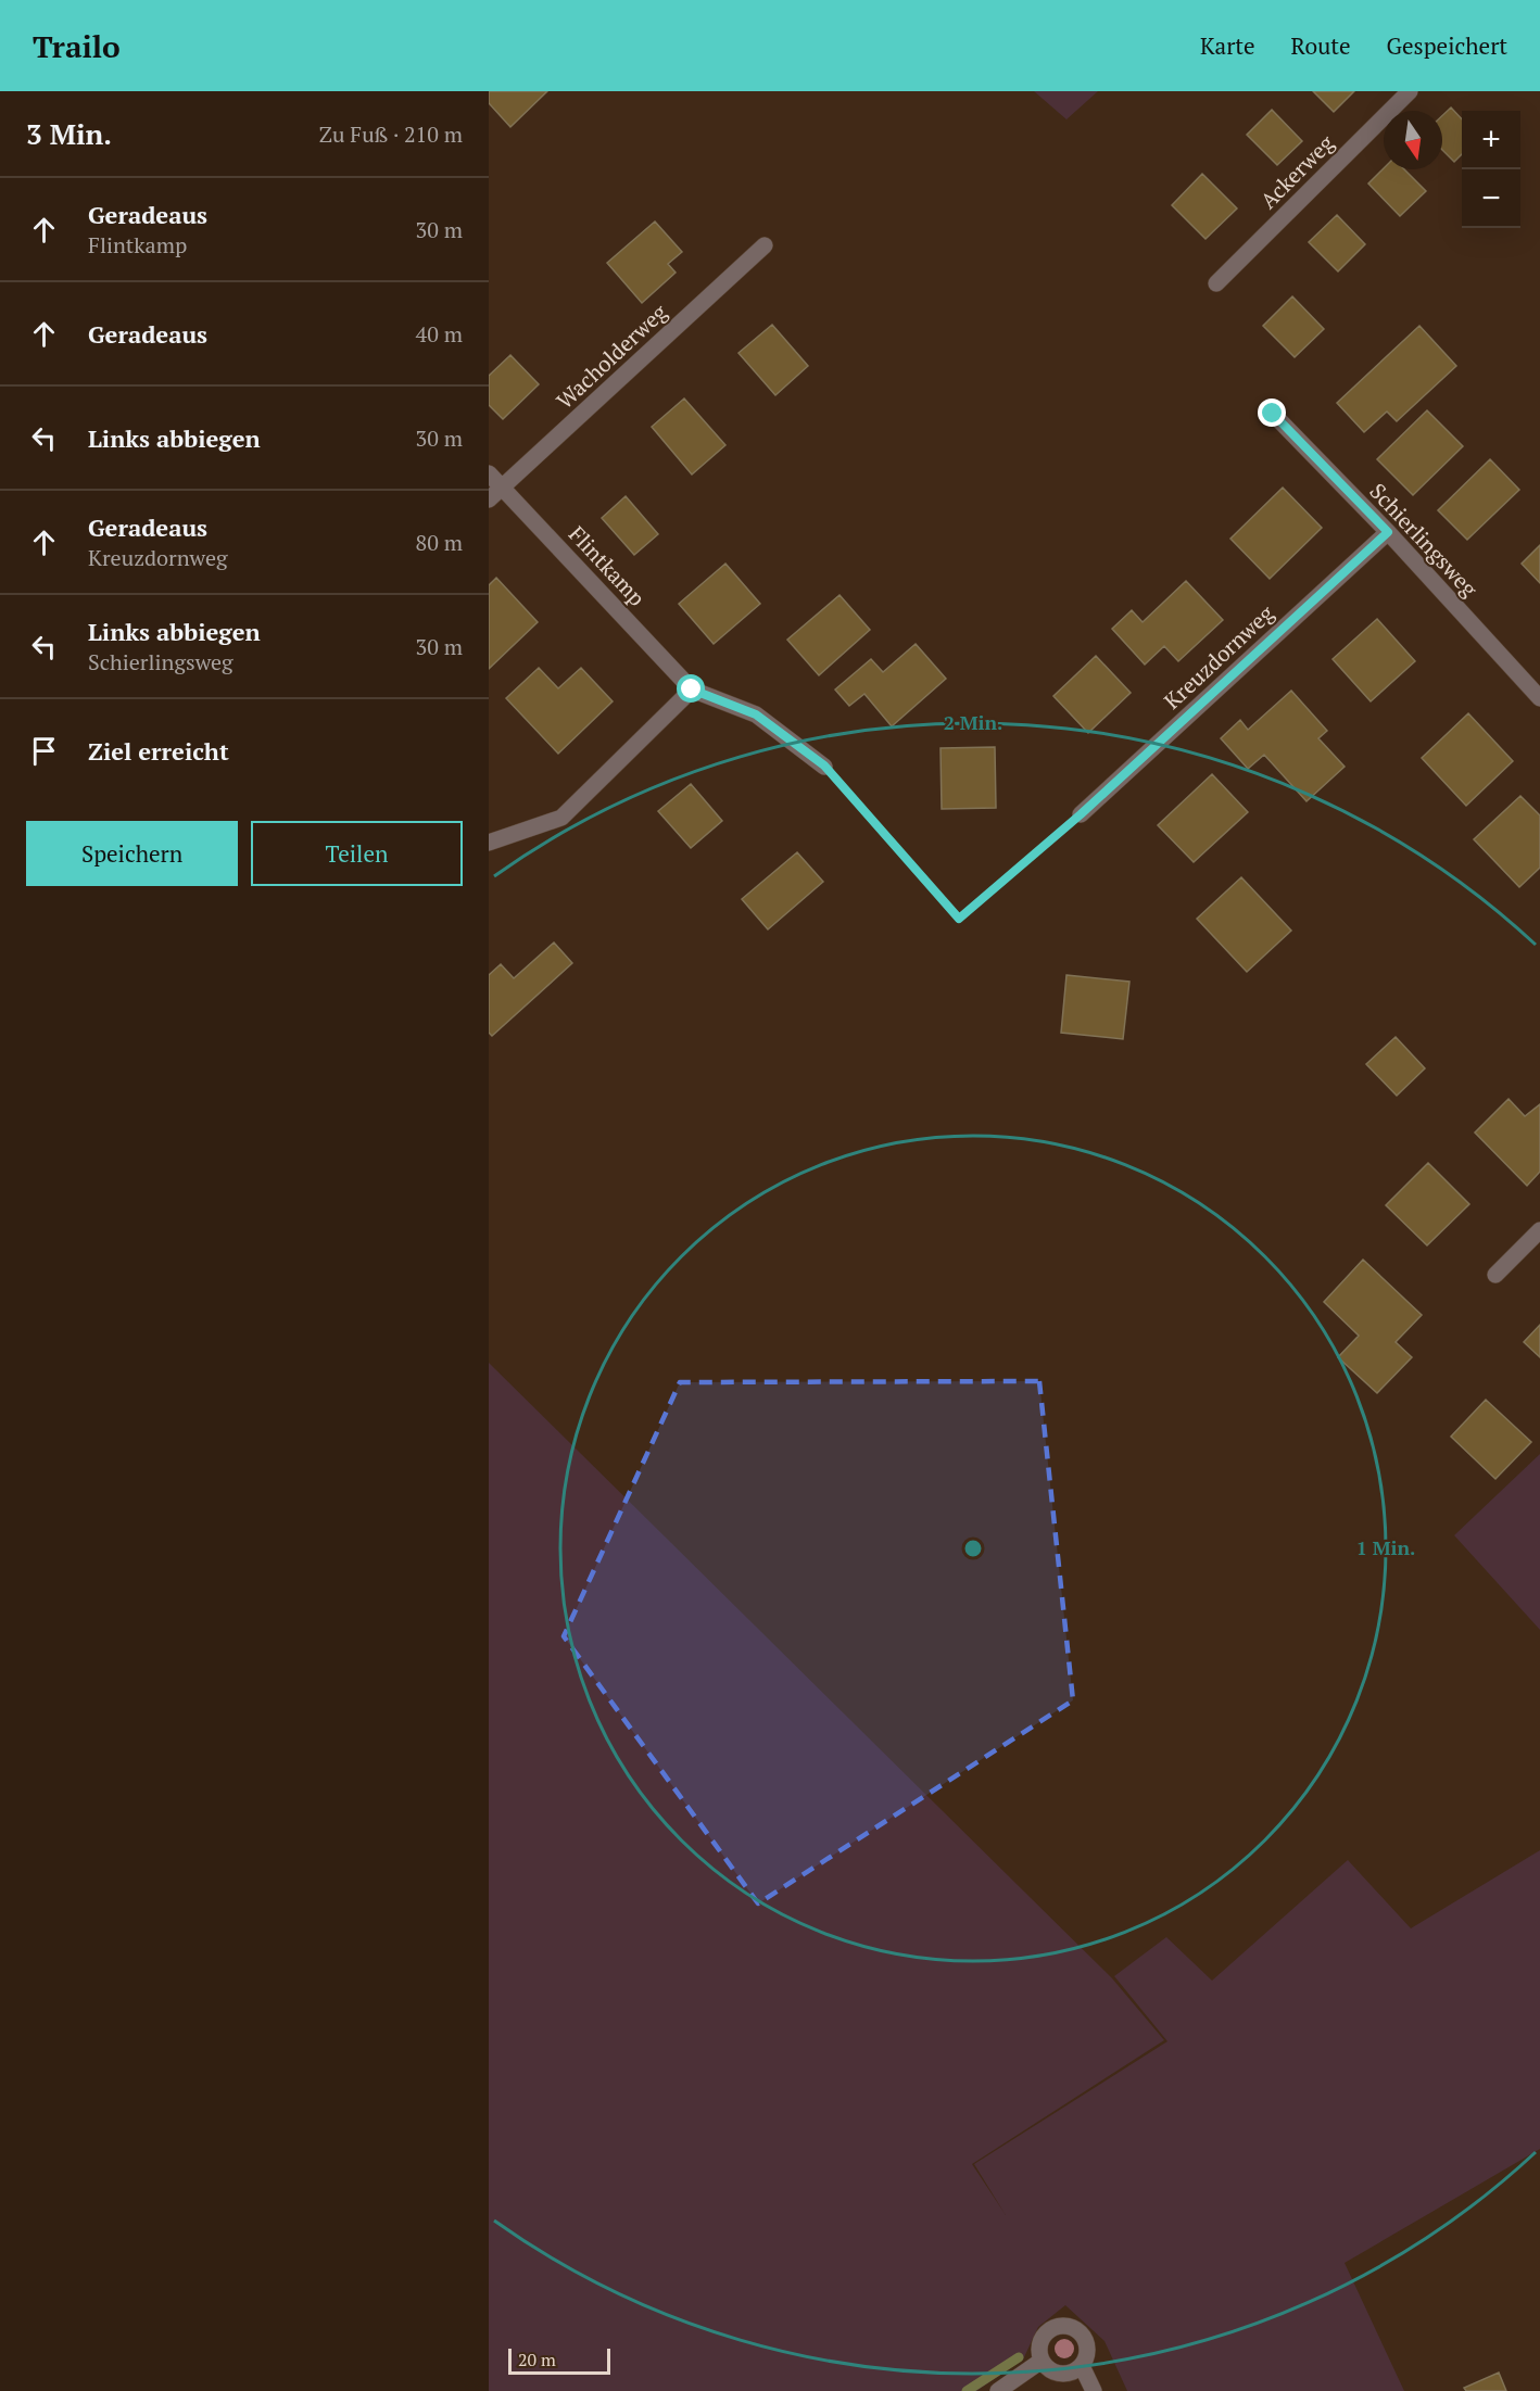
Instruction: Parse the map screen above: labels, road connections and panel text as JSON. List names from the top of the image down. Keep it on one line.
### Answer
{"streets":{"street":["Ackerweg","Wacholderweg","Schierlingsweg","Flintkamp","Kreuzdornweg"]},"crossings":[["Wacholderweg","Flintkamp"],["Schierlingsweg","Kreuzdornweg"]],"scale_bar":"20 m","north":"bottom","page":{"header":"Trailo","nav":["Karte","Route","Gespeichert"],"heading":["3 Min.","Zu Fuß · 210 m"],"map_buttons":["+","−"],"list":[["Geradeaus","Flintkamp","30 m"],["Geradeaus","40 m"],["Links abbiegen","30 m"],["Geradeaus","Kreuzdornweg","80 m"],["Links abbiegen","Schierlingsweg","30 m"],"Ziel erreicht"],"buttons":["Speichern","Teilen"],"scale":"20 m"},"rings":["2 Min.","1 Min."]}
